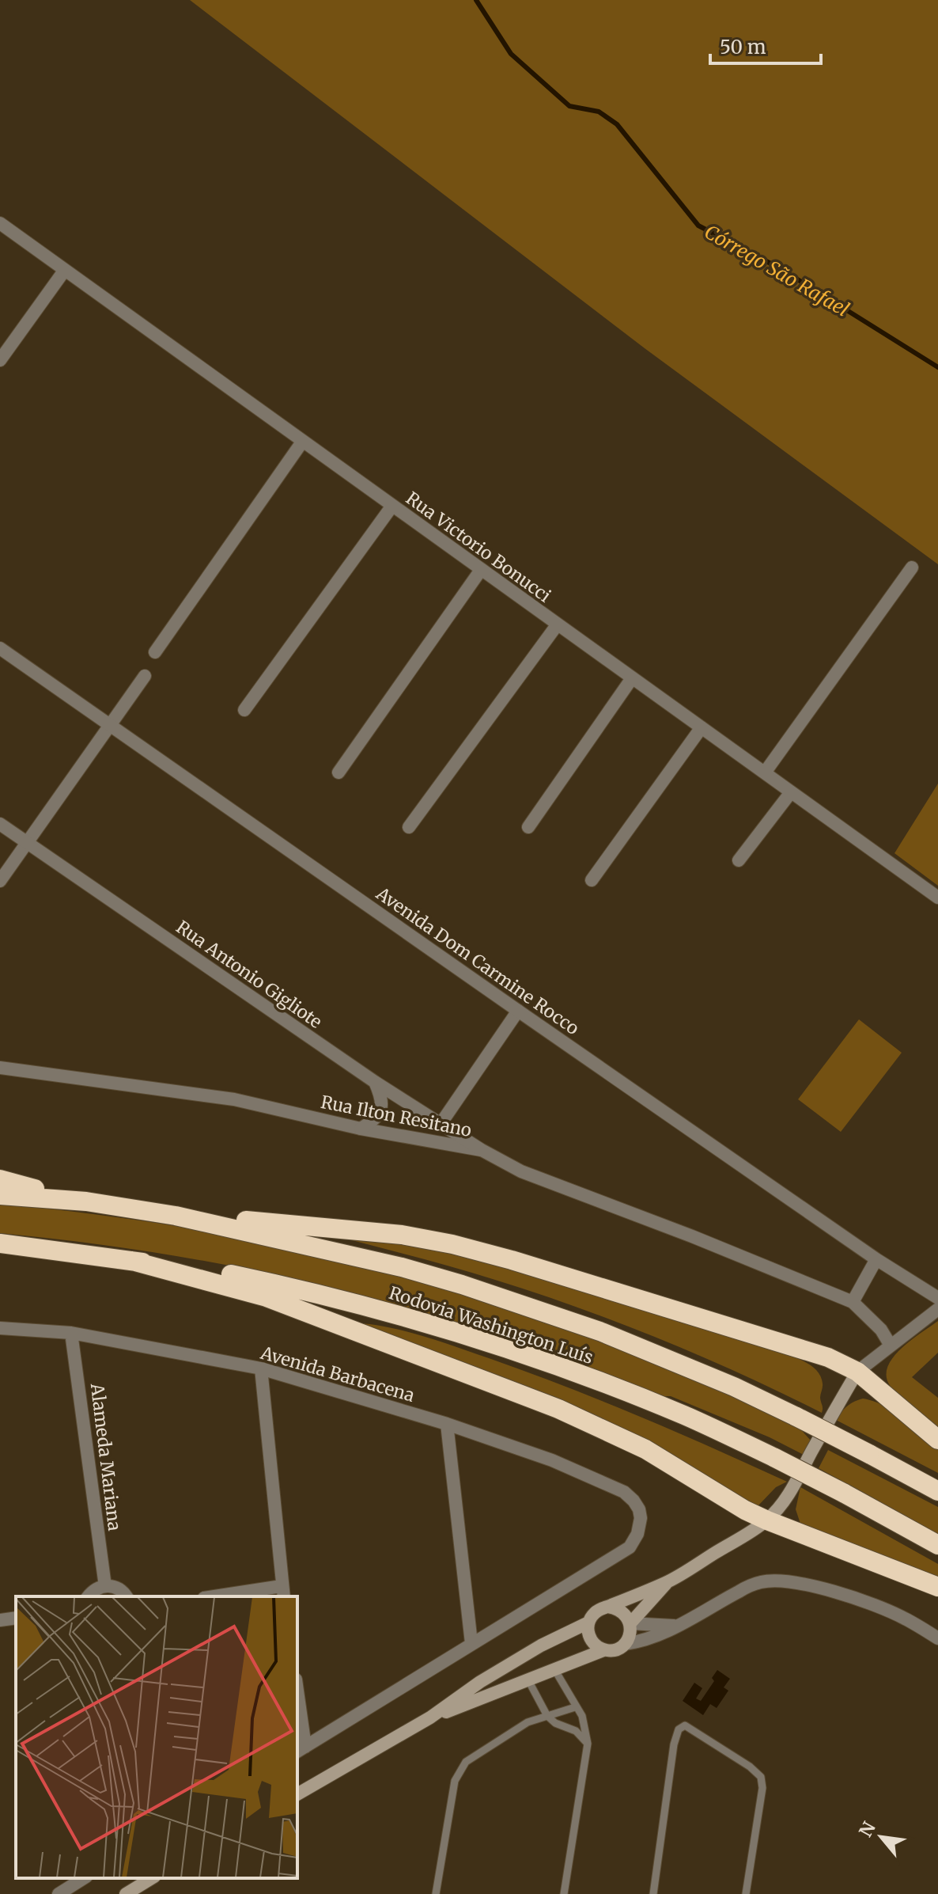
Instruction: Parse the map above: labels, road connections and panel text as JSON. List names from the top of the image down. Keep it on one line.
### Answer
{"streets":{"highway":["Rodovia Washington Luís"],"street":["Rua Victorio Bonucci","Avenida Dom Carmine Rocco","Rua Antonio Gigliote","Rua Ilton Resitano","Avenida Barbacena","Alameda Mariana"]},"crossings":[["Rua Antonio Gigliote","Rua Ilton Resitano"],["Avenida Barbacena","Alameda Mariana"]],"water":["Córrego São Rafael"],"scale_bar":"50 m","north":"top left"}
